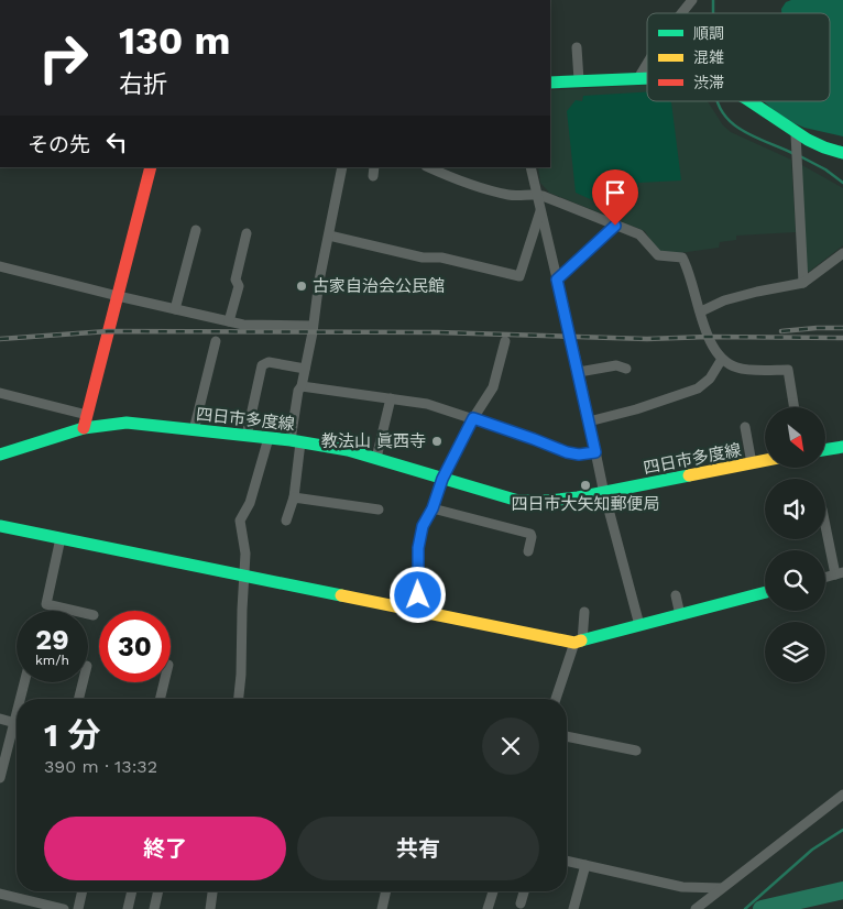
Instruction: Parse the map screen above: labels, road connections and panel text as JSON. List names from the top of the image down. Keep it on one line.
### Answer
{"streets":{"main road":["四日市多度線"]},"places":["古家自治会公民館","教法山 眞西寺","四日市大矢知郵便局"],"legend":["順調","混雑","渋滞"],"north":"bottom right","page":{"turn":["130 m","右折"],"then":"その先","speed":"29 km/h","limit":"30","heading":["1 分","390 m · 13:32"],"buttons":["終了","共有"]}}
